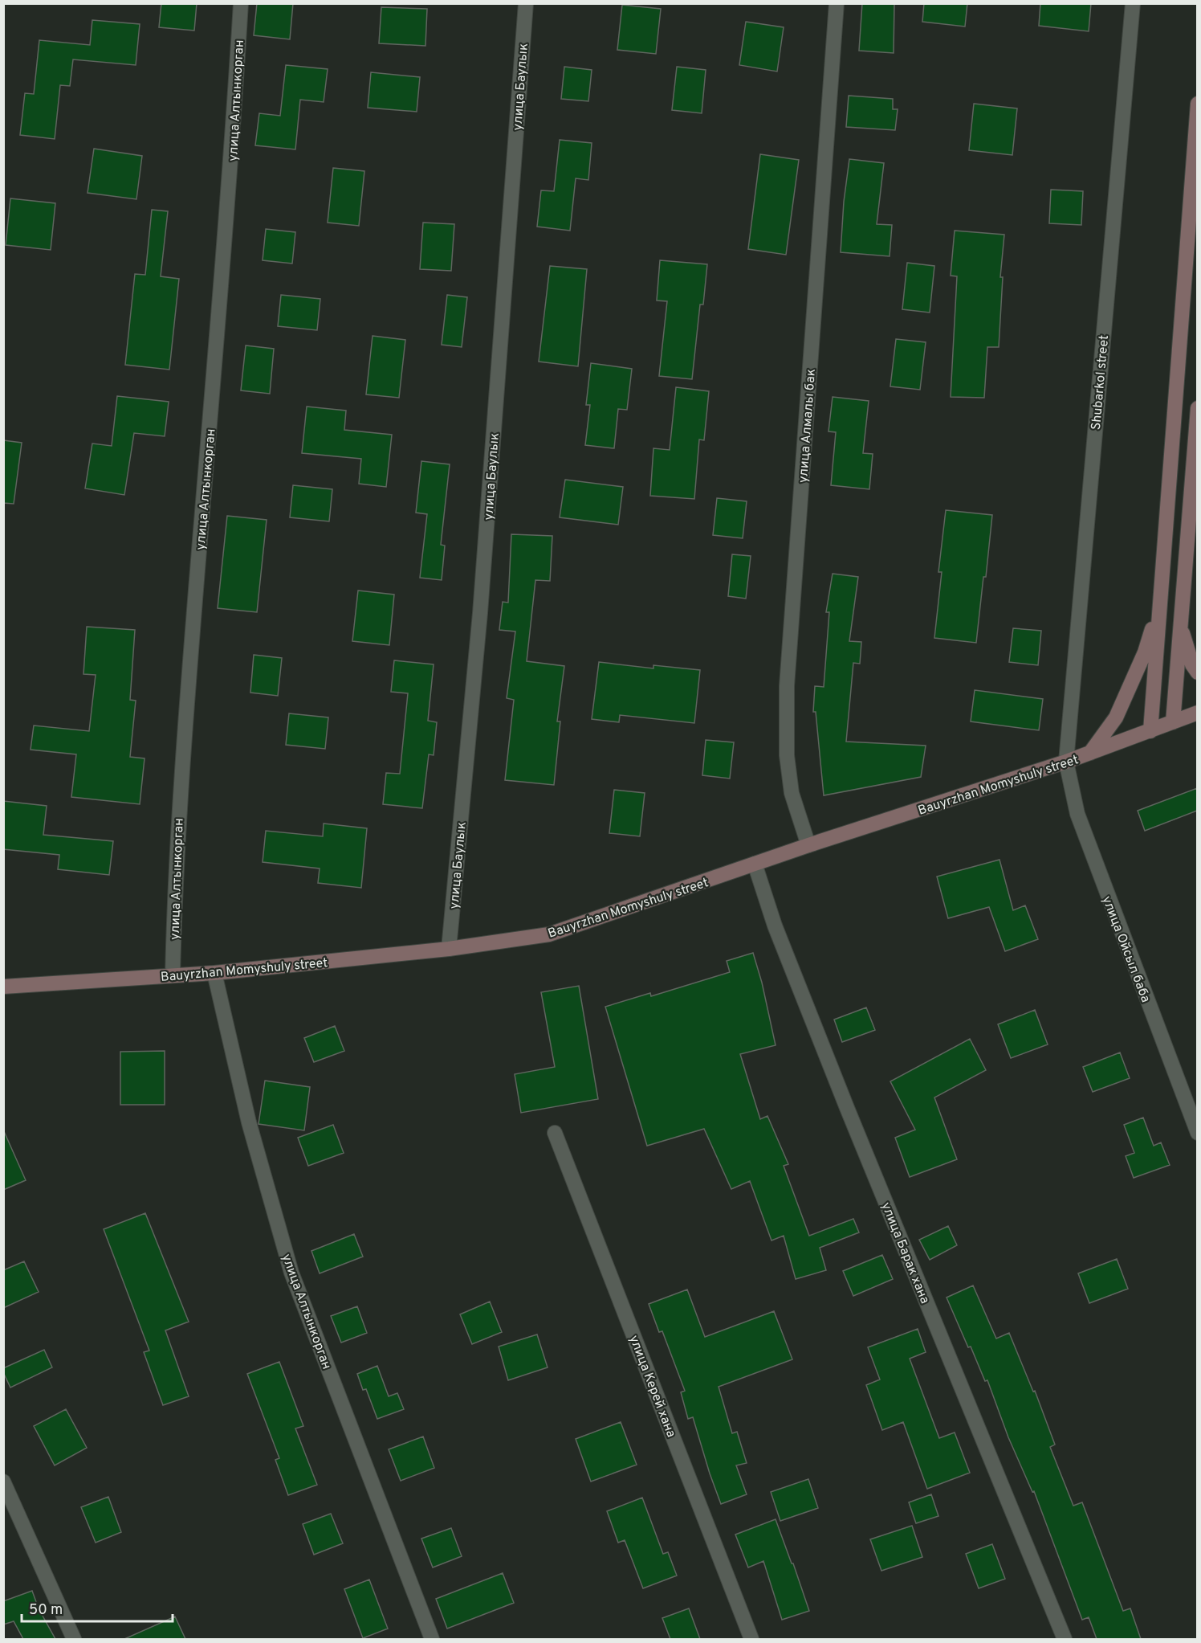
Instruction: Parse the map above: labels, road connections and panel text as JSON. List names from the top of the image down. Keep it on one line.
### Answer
{"streets":{"street":["улица Баулык","улица Алтынкорган","Shubarkol street","улица Алмалы бак","Bauyrzhan Momyshuly street","улица Ойсыл баба","улица Барак хана","улица Керей хана"]},"crossings":[["улица Баулык","Bauyrzhan Momyshuly street"],["улица Алтынкорган","Bauyrzhan Momyshuly street"],["Shubarkol street","Bauyrzhan Momyshuly street"],["Shubarkol street","улица Ойсыл баба"],["улица Алмалы бак","Bauyrzhan Momyshuly street"],["Bauyrzhan Momyshuly street","улица Ойсыл баба"],["Bauyrzhan Momyshuly street","улица Барак хана"]],"scale_bar":"50 m"}
